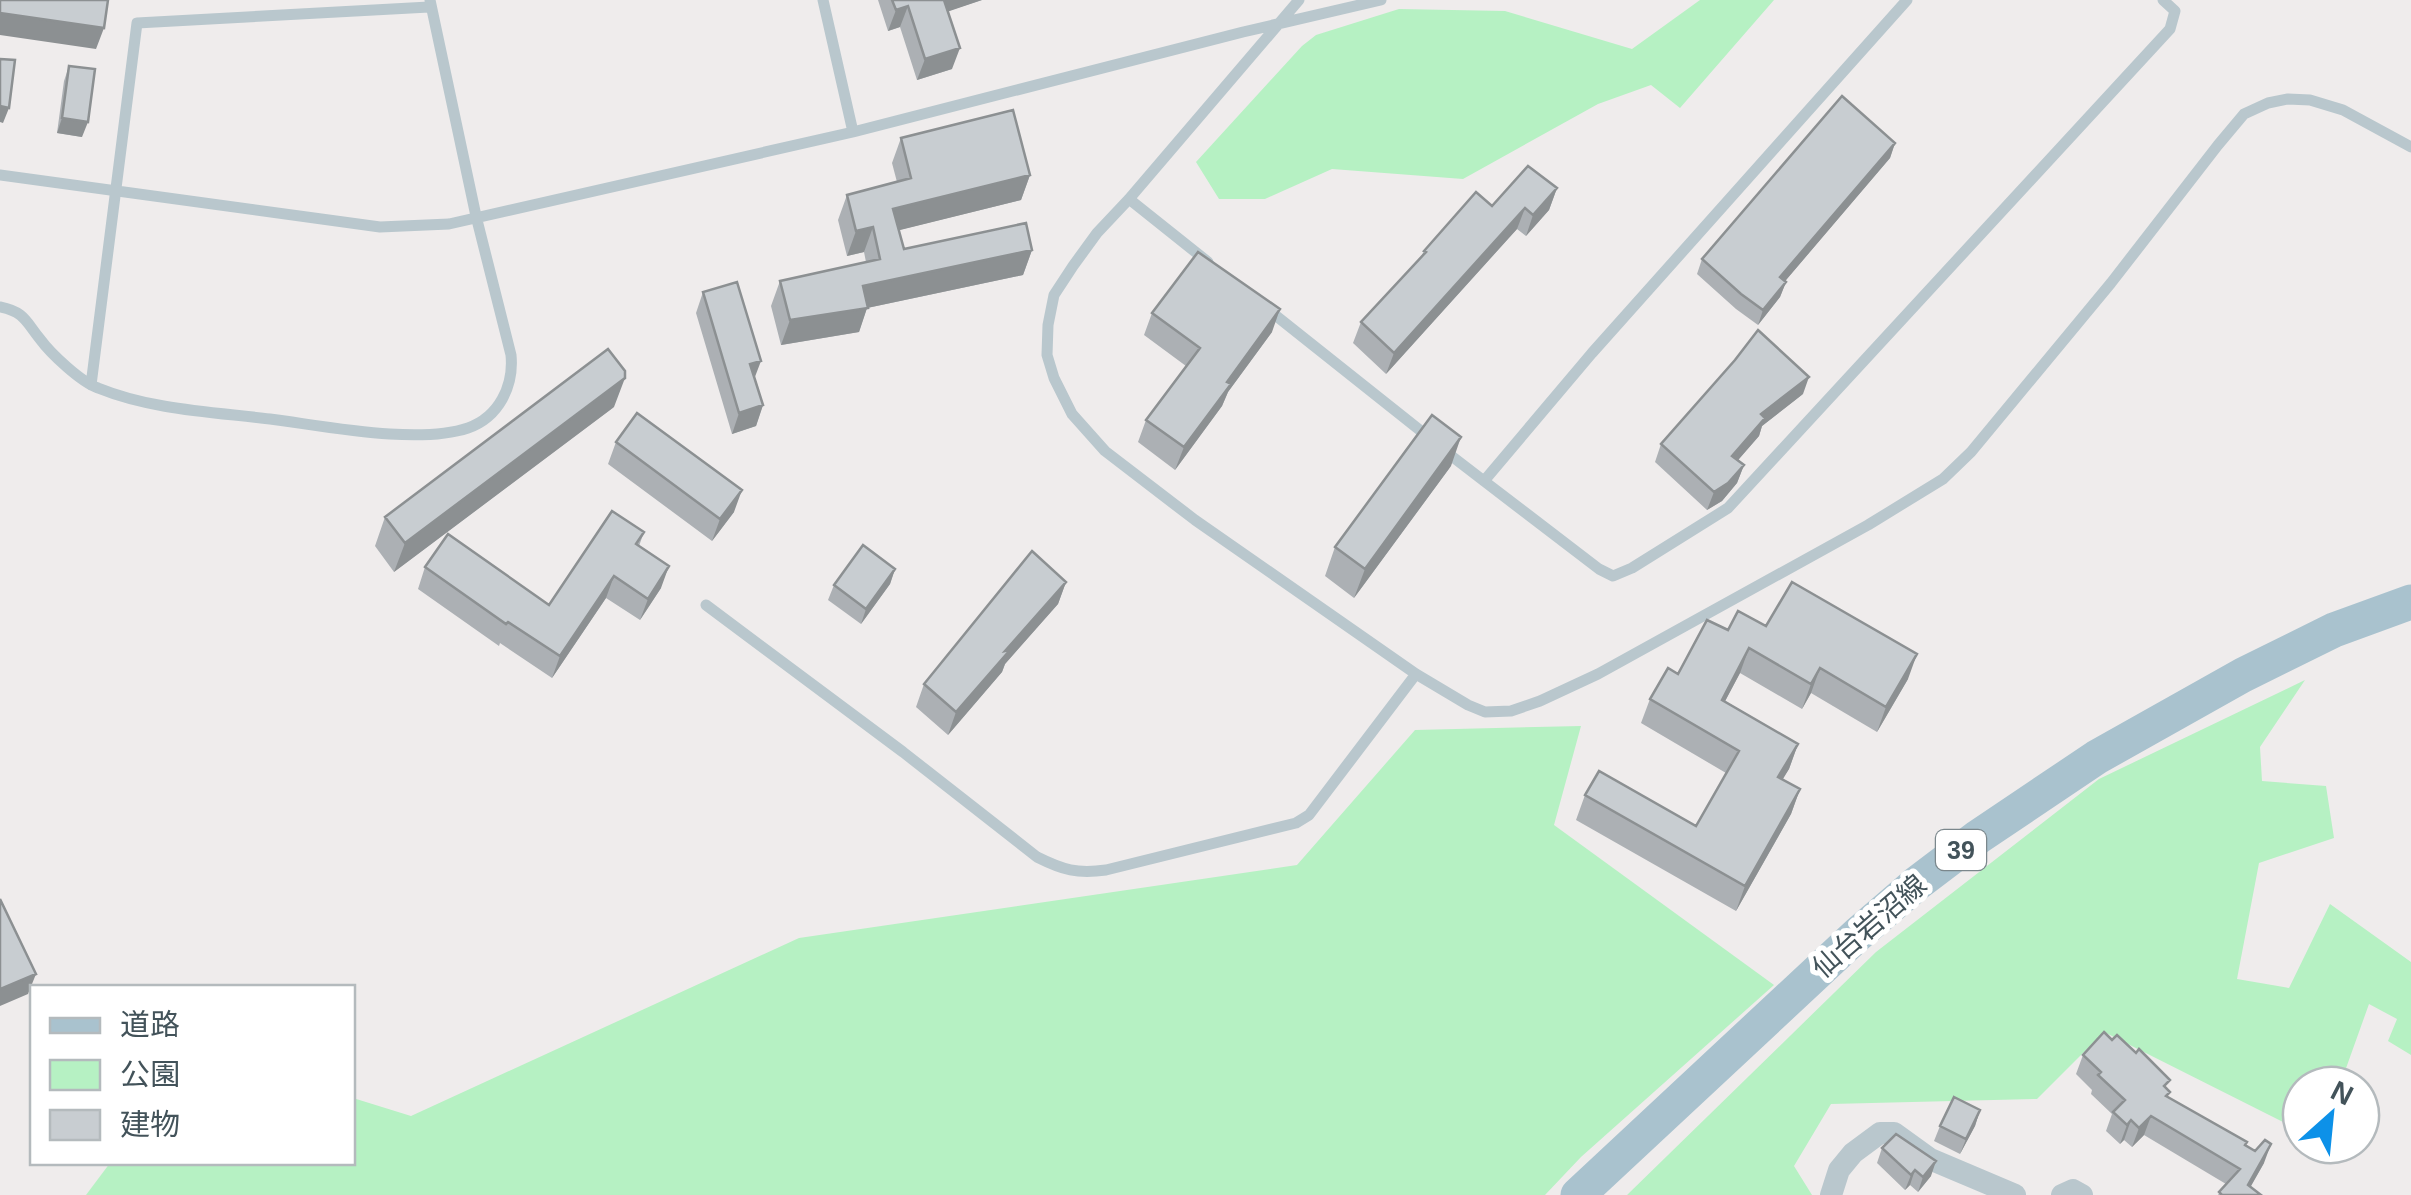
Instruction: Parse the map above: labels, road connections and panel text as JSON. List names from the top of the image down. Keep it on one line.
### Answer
{"streets":{"main road":["39","仙台岩沼線"]},"legend":["道路","公園","建物"],"north":"top right"}
